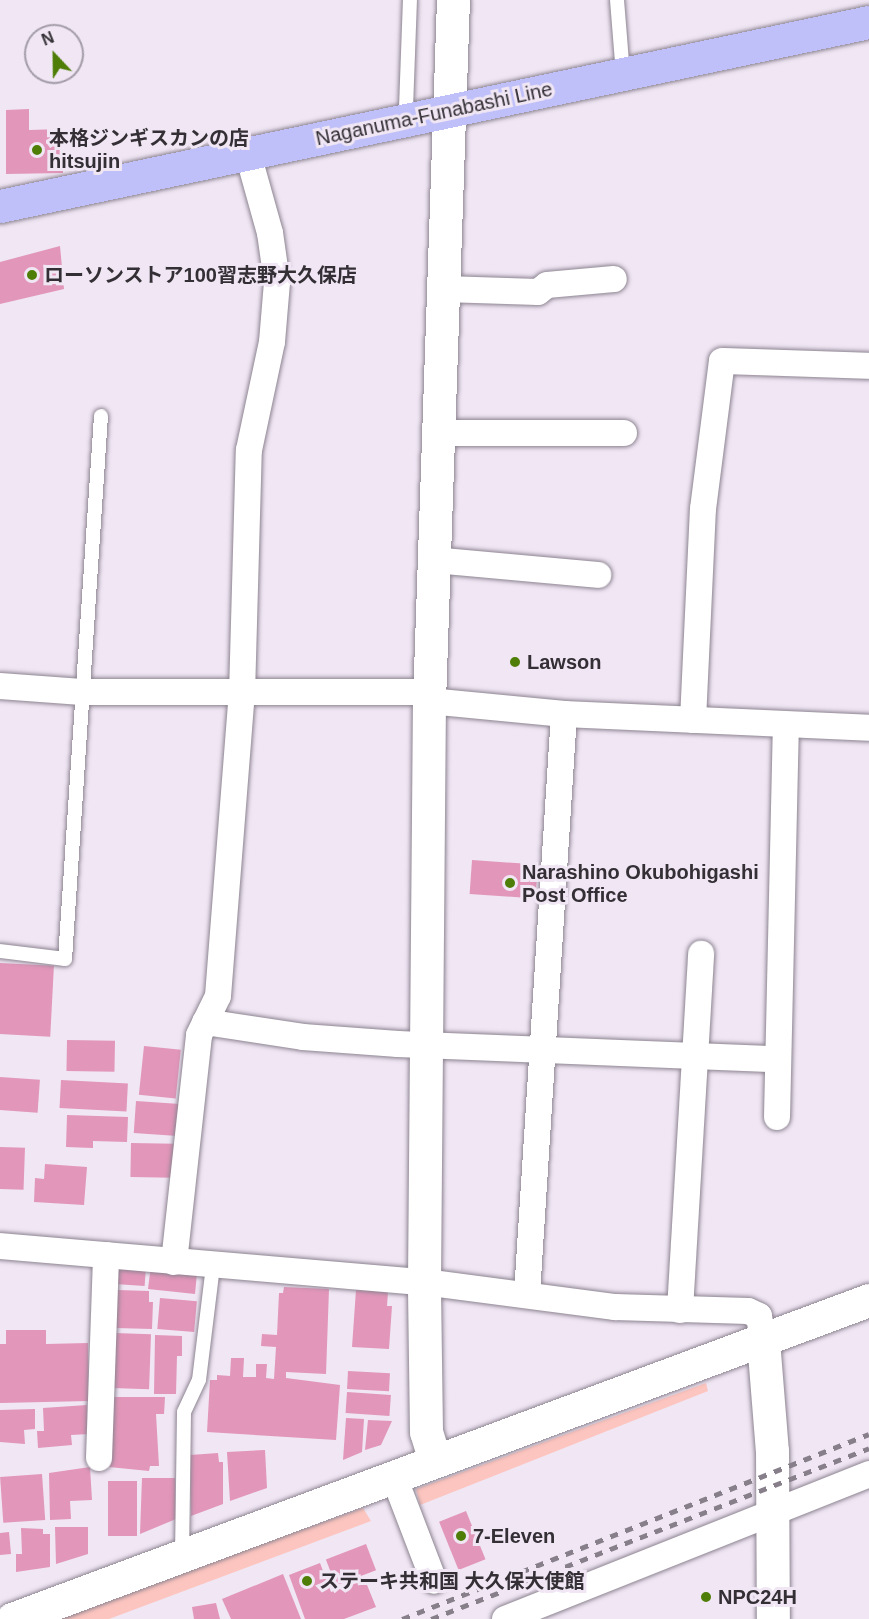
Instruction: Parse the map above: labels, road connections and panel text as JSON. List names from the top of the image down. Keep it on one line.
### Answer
{"streets":{"main road":["Naganuma-Funabashi Line"]},"places":["本格ジンギスカンの店 hitsujin","ローソンストア100習志野大久保店","Lawson","Narashino Okubohigashi Post Office","7-Eleven","ステーキ共和国 大久保大使館","NPC24H"],"north":"top"}
